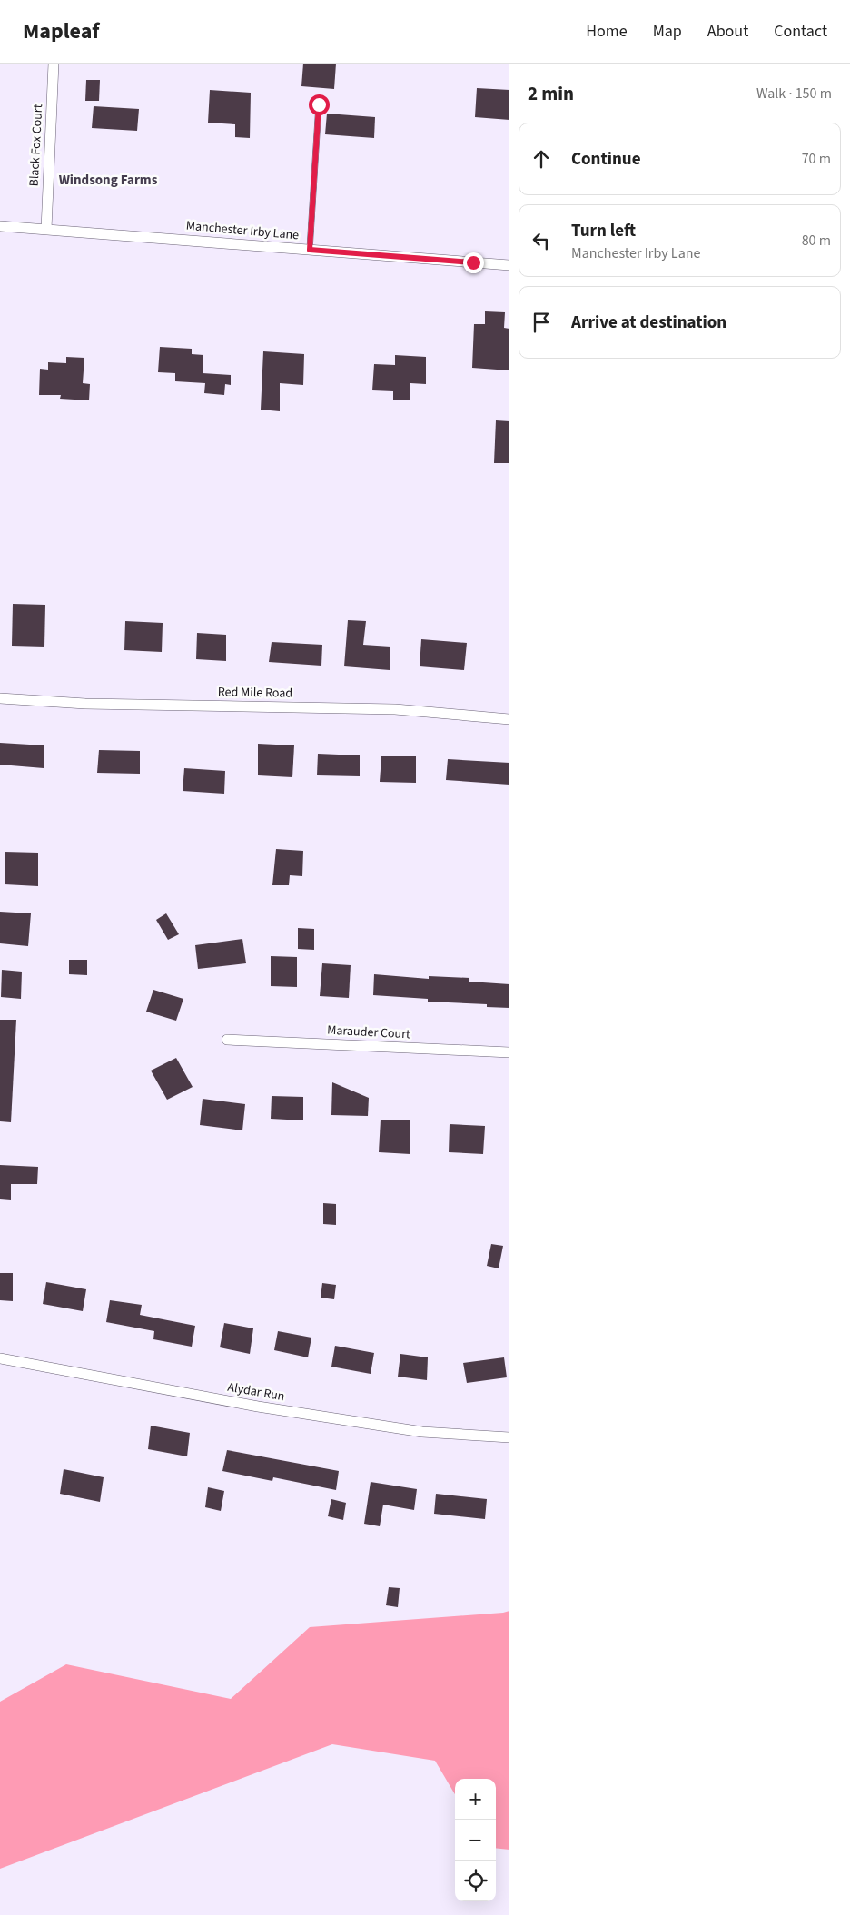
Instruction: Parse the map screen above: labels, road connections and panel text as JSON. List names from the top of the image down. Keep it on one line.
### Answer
{"streets":{"street":["Black Fox Court","Manchester Irby Lane","Red Mile Road","Marauder Court","Alydar Run"]},"crossings":[["Black Fox Court","Manchester Irby Lane"]],"districts":["Windsong Farms"],"page":{"header":"Mapleaf","nav":["Home","Map","About","Contact"],"heading":["2 min","Walk · 150 m"],"list":[["Continue","70 m"],["Turn left","Manchester Irby Lane","80 m"],"Arrive at destination"],"map_buttons":["+","−"]}}
